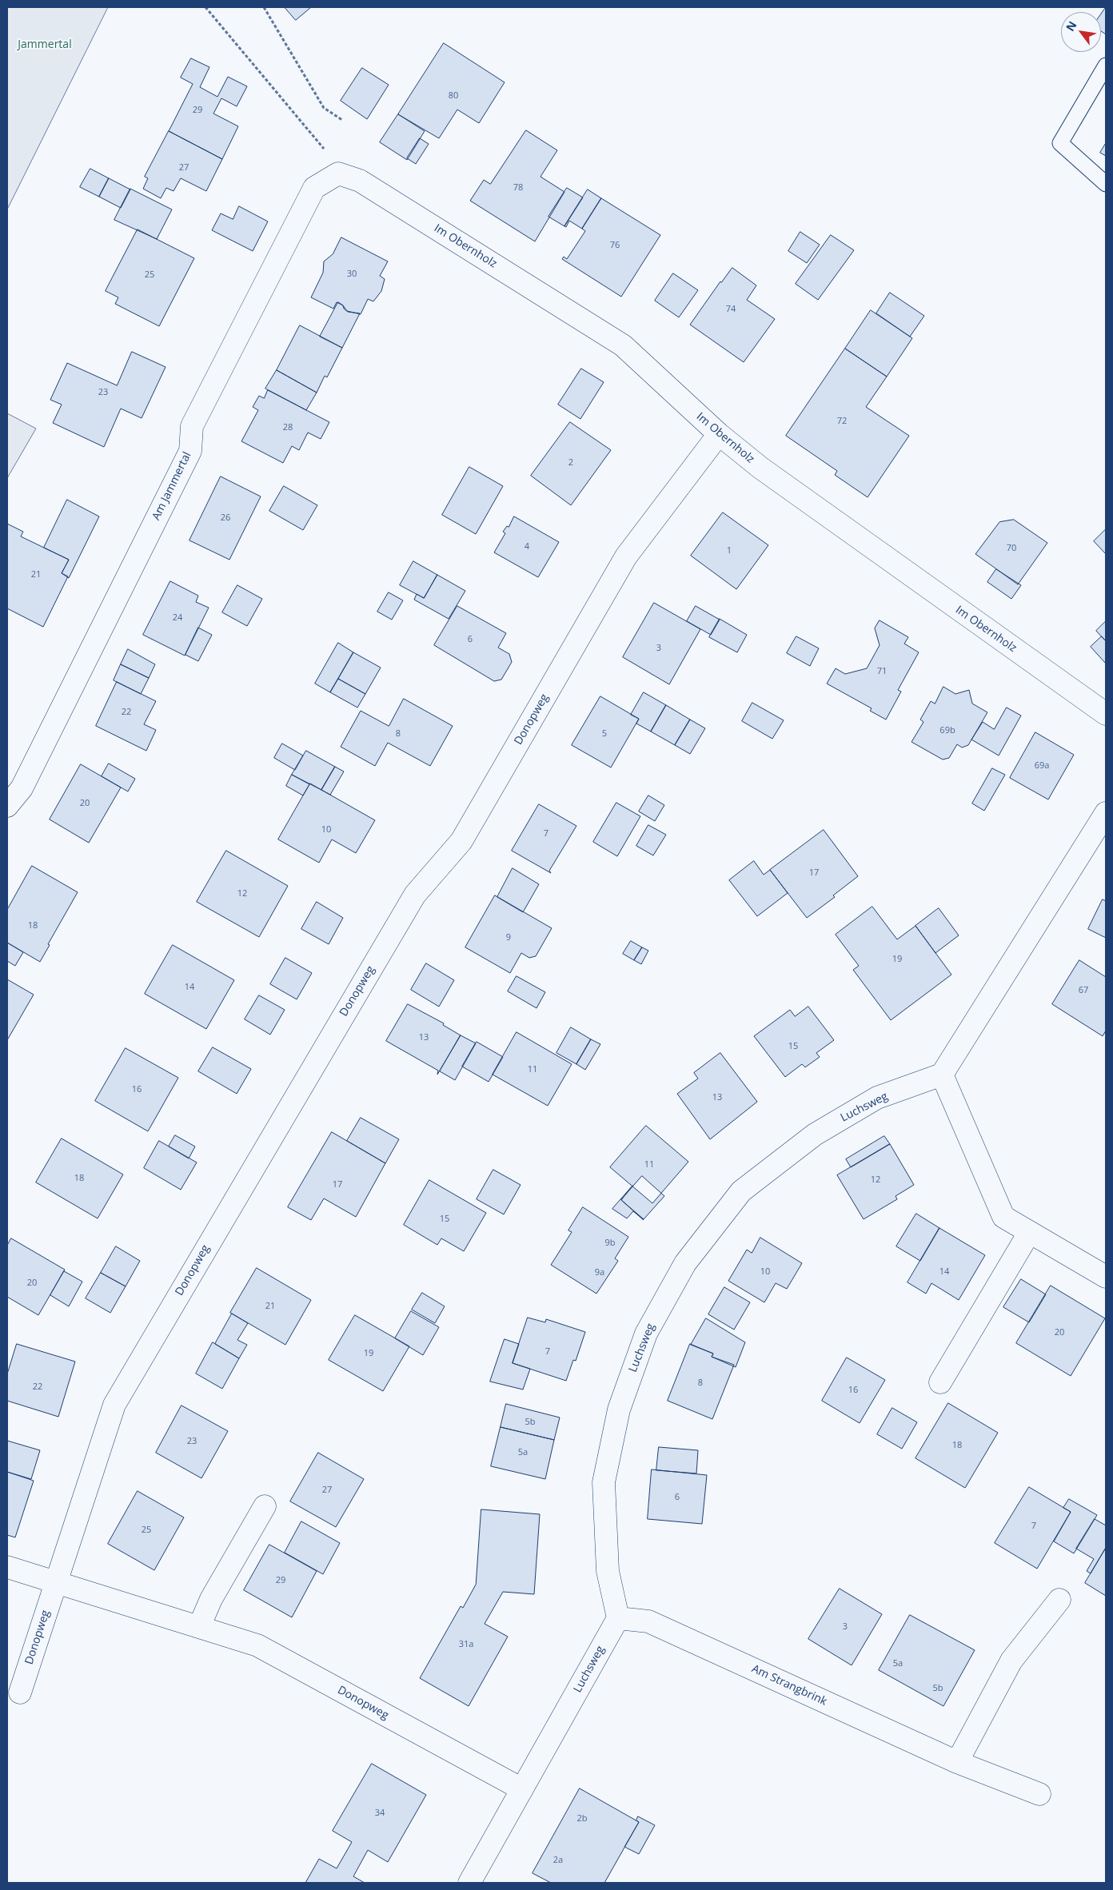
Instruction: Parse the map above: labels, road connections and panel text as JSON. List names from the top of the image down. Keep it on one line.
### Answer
{"streets":{"street":["Im Obernholz","Am Jammertal","Donopweg","Luchsweg","Am Strangbrink"]},"crossings":[["Im Obernholz","Am Jammertal"],["Im Obernholz","Donopweg"],["Donopweg","Luchsweg"],["Luchsweg","Am Strangbrink"]],"parks":["Jammertal"],"house_numbers":["80","29","27","78","76","30","25","74","23","72","28","2","26","4","70","1","21","24","6","3","71","22","69b","8","5","69a","20","10","7","17","12","18","9","19","14","67","13","15","11","16","13","11","18","12","17","15","9b","10","14","9a","20","21","20","7","19","8","22","16","5b","23","18","5a","27","6","7","25","29","3","31a","5a","5b","34","2b","2a"],"north":"top left"}
